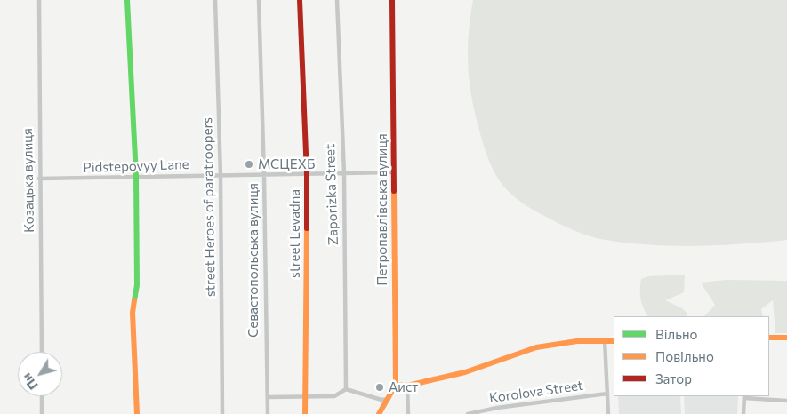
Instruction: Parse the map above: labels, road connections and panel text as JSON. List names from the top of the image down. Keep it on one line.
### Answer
{"streets":{"street":["Pidstepovyy Lane","Козацька вулиця","Zaporizka Street","street Heroes of paratroopers","Петропавлівська вулиця","street Levadna","Севастопольська вулиця","Korolova Street"]},"crossings":[["Pidstepovyy Lane","Козацька вулиця"],["Pidstepovyy Lane","Zaporizka Street"],["Pidstepovyy Lane","street Heroes of paratroopers"],["Pidstepovyy Lane","Петропавлівська вулиця"],["Pidstepovyy Lane","street Levadna"],["Pidstepovyy Lane","Севастопольська вулиця"]],"places":["МСЦЕХБ","Аист"],"legend":["Вільно","Повільно","Затор"],"north":"bottom left"}
